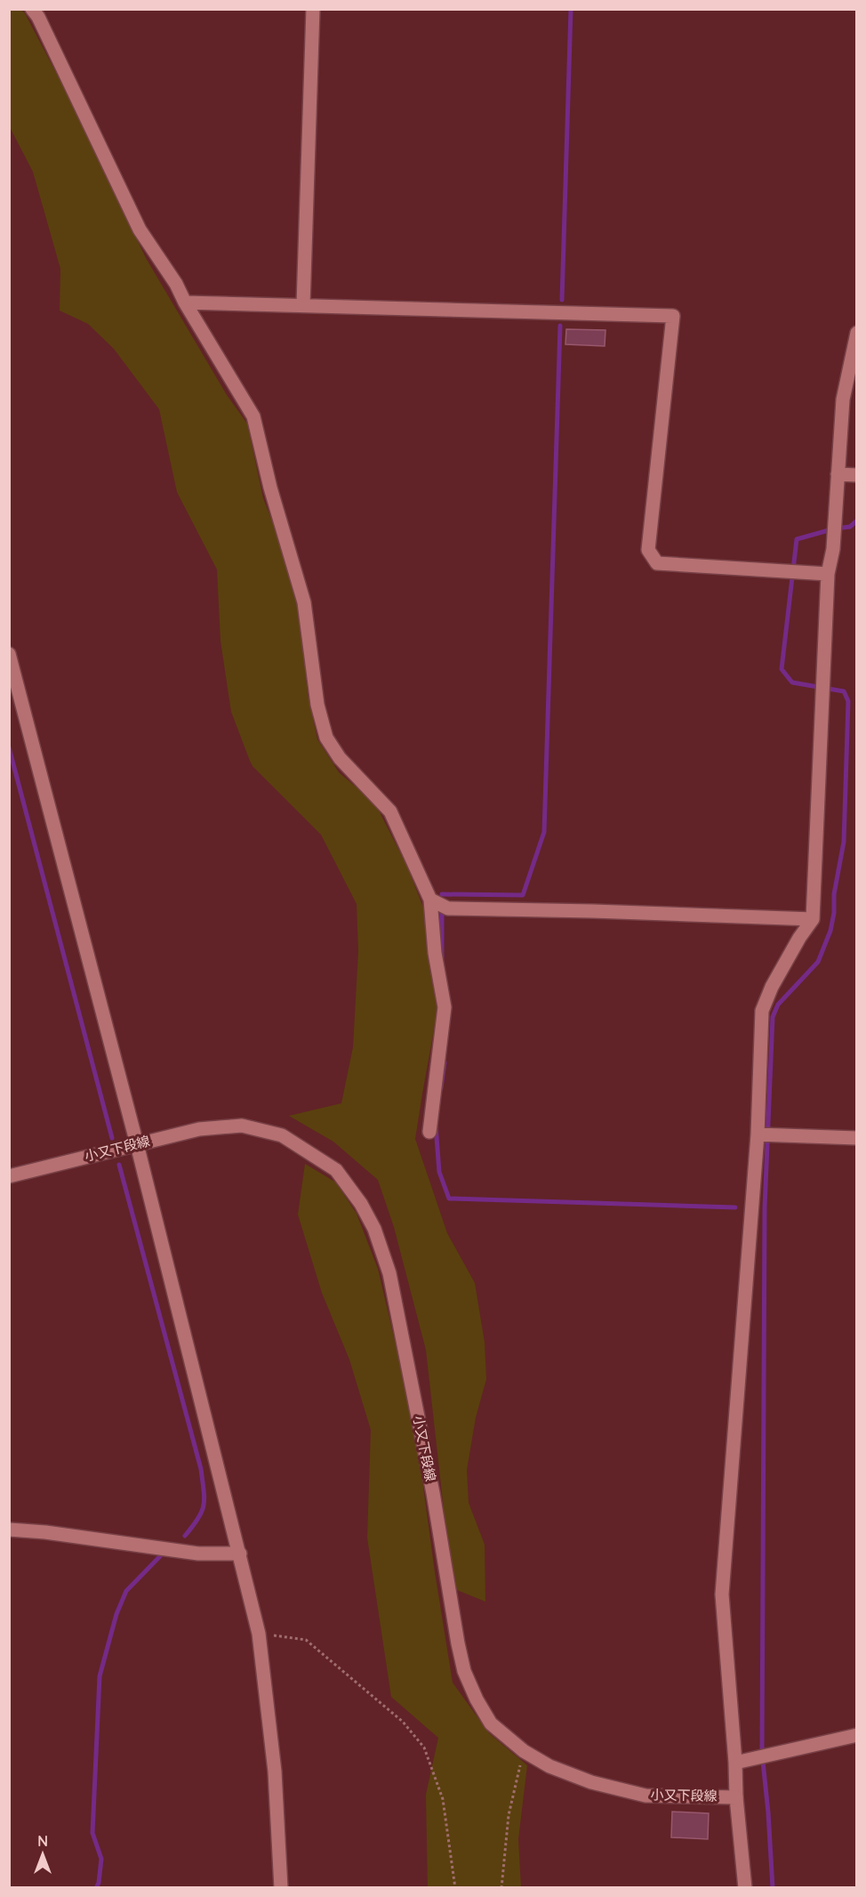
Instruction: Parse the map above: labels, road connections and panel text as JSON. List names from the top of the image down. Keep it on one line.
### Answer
{"streets":{"street":["小又下段線"]},"north":"top"}
